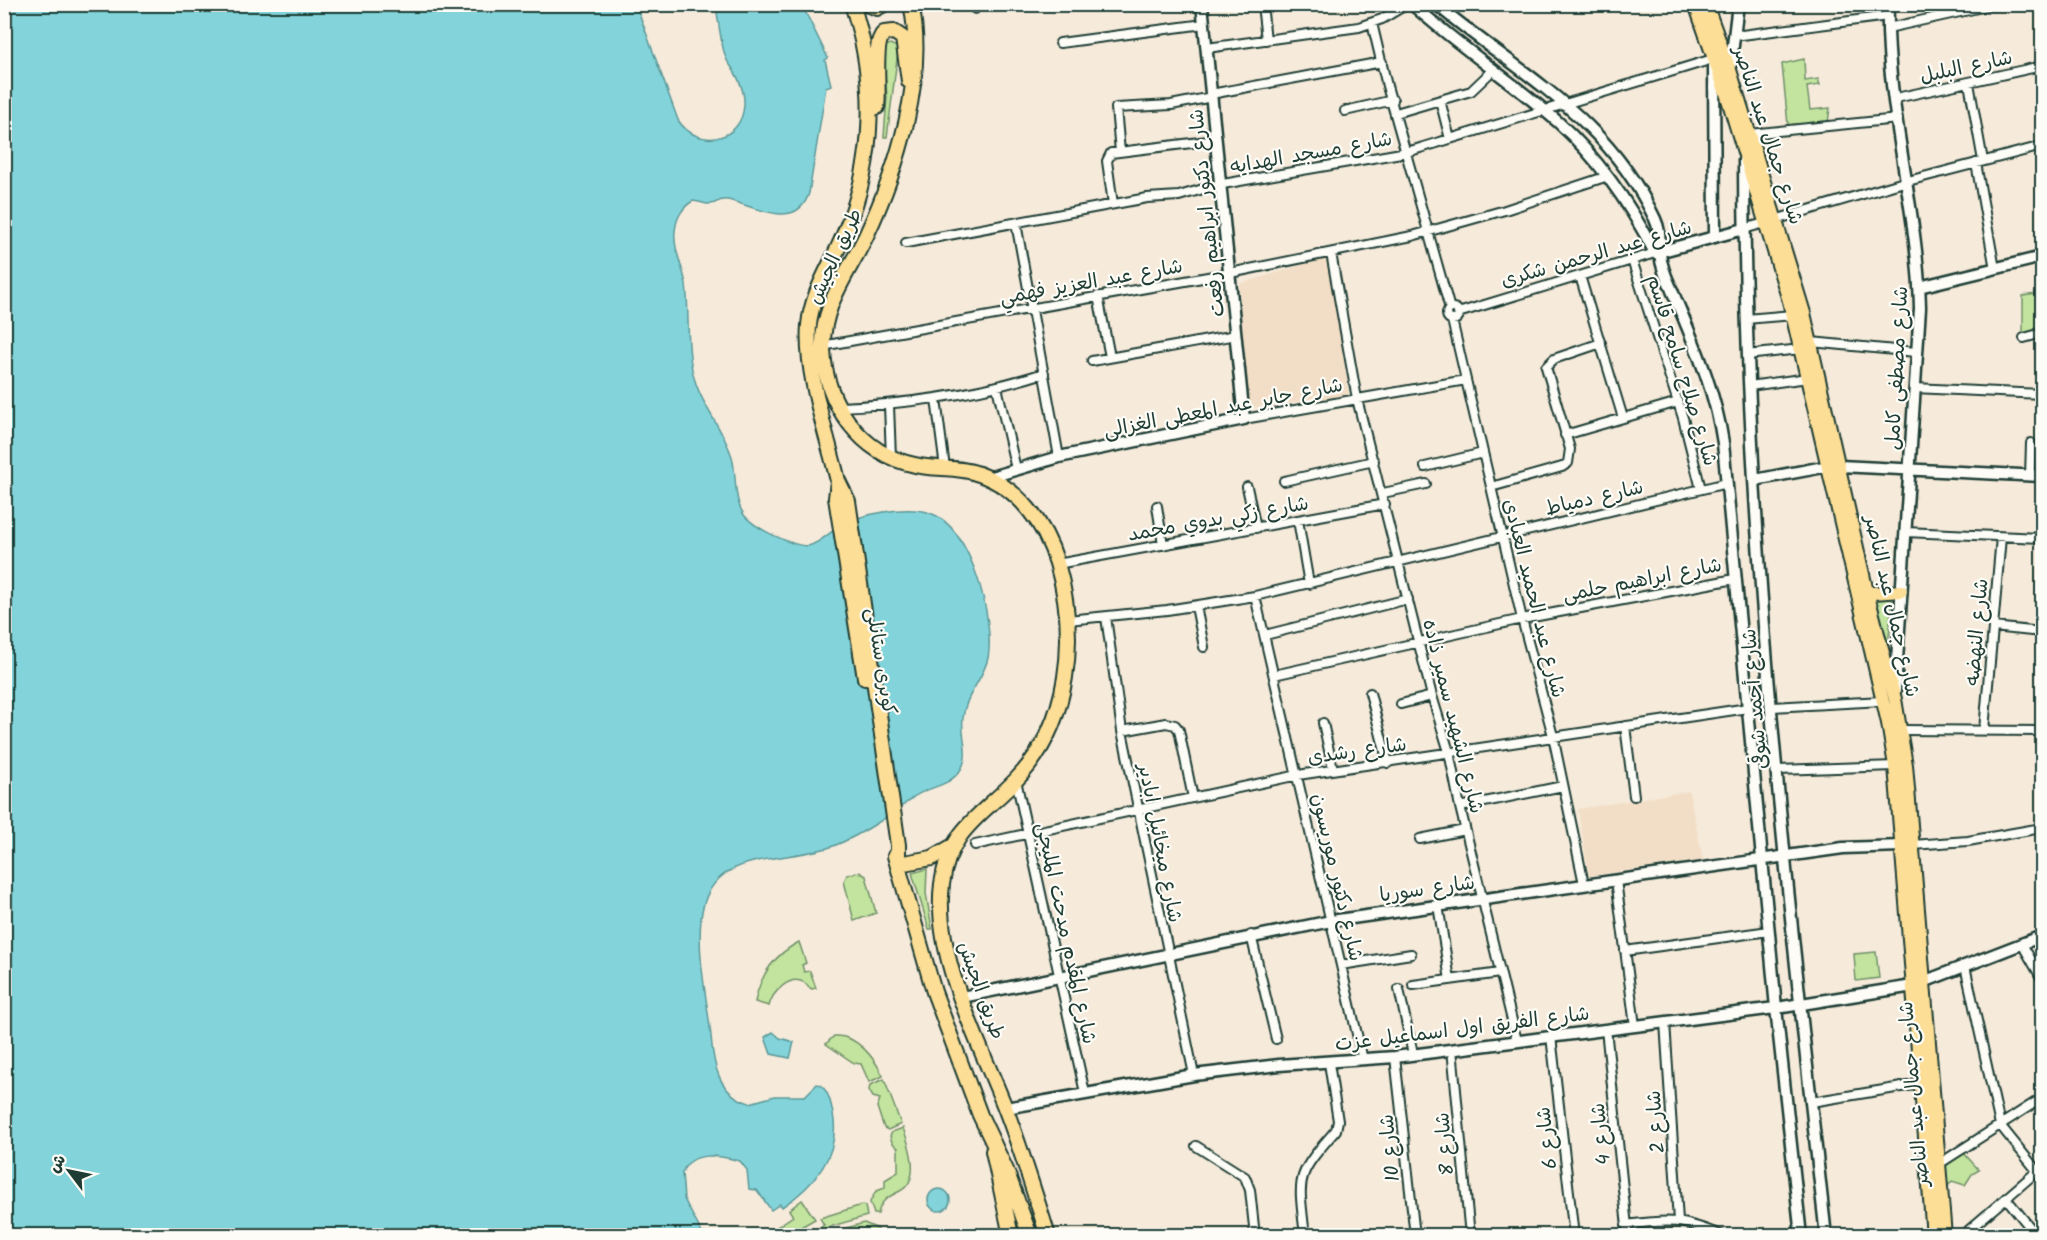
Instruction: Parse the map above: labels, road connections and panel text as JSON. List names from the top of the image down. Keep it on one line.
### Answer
{"streets":{"highway":["طريق الجيش","كوبرى ستانلى"],"main road":["شارع جمال عبد الناصر"],"street":["شارع البلبل","شارع مسجد الهدايه","شارع دكتور ابراهيم رفعت","شارع عبد الرحمن شكرى","شارع عبد العزيز فهمي","شارع مصطفى كامل","شارع صلاح سامح قاسم","شارع جابر عبد المعطى الغزالى","شارع دمياط","شارع زكي بدوي محمد","شارع ابراهيم حلمى","شارع عبد الحميد العبادى","شارع النهضه","شارع أحمد شوقى","شارع الشهيد سمير ذاده","شارع رشدى","شارع ميخائيل ابادير","شارع دكتور موريسون","شارع سوريا","شارع المقدم مدحت المليجى","شارع الفريق اول اسماعيل عزت","شارع 2","شارع 4","شارع 6","شارع 8","شارع 10"]},"crossings":[["شارع البلبل","شارع مصطفى كامل"],["شارع جمال عبد الناصر","شارع مسجد الهدايه"],["شارع جمال عبد الناصر","شارع مصطفى كامل"],["شارع جمال عبد الناصر","شارع أحمد شوقى"],["شارع جمال عبد الناصر","شارع سوريا"],["شارع جمال عبد الناصر","شارع الفريق اول اسماعيل عزت"],["شارع مسجد الهدايه","شارع دكتور ابراهيم رفعت"],["شارع دكتور ابراهيم رفعت","شارع عبد العزيز فهمي"],["شارع دكتور ابراهيم رفعت","شارع جابر عبد المعطى الغزالى"],["شارع عبد الرحمن شكرى","شارع صلاح سامح قاسم"],["شارع عبد الرحمن شكرى","شارع عبد الحميد العبادى"],["شارع عبد الرحمن شكرى","شارع أحمد شوقى"],["طريق الجيش","شارع عبد العزيز فهمي"],["طريق الجيش","شارع جابر عبد المعطى الغزالى"],["طريق الجيش","شارع دمياط"],["طريق الجيش","شارع زكي بدوي محمد"],["طريق الجيش","كوبرى ستانلى"],["طريق الجيش","شارع سوريا"],["طريق الجيش","شارع المقدم مدحت المليجى"],["طريق الجيش","شارع الفريق اول اسماعيل عزت"],["شارع عبد العزيز فهمي","شارع الشهيد سمير ذاده"],["شارع صلاح سامح قاسم","شارع دمياط"],["شارع جابر عبد المعطى الغزالى","شارع عبد الحميد العبادى"],["شارع جابر عبد المعطى الغزالى","شارع الشهيد سمير ذاده"],["شارع دمياط","شارع عبد الحميد العبادى"],["شارع دمياط","شارع أحمد شوقى"],["شارع دمياط","شارع الشهيد سمير ذاده"],["شارع دمياط","شارع ميخائيل ابادير"],["شارع دمياط","شارع دكتور موريسون"],["شارع زكي بدوي محمد","شارع الشهيد سمير ذاده"],["شارع ابراهيم حلمى","شارع عبد الحميد العبادى"],["شارع ابراهيم حلمى","شارع أحمد شوقى"],["شارع ابراهيم حلمى","شارع الشهيد سمير ذاده"],["شارع ابراهيم حلمى","شارع دكتور موريسون"],["شارع عبد الحميد العبادى","شارع رشدى"],["شارع عبد الحميد العبادى","شارع سوريا"],["شارع أحمد شوقى","شارع رشدى"],["شارع أحمد شوقى","شارع سوريا"],["شارع أحمد شوقى","شارع الفريق اول اسماعيل عزت"],["شارع الشهيد سمير ذاده","شارع رشدى"],["شارع الشهيد سمير ذاده","شارع سوريا"],["شارع الشهيد سمير ذاده","شارع الفريق اول اسماعيل عزت"],["شارع رشدى","شارع ميخائيل ابادير"],["شارع رشدى","شارع دكتور موريسون"],["شارع رشدى","شارع المقدم مدحت المليجى"],["شارع ميخائيل ابادير","شارع سوريا"],["شارع ميخائيل ابادير","شارع الفريق اول اسماعيل عزت"],["شارع دكتور موريسون","شارع سوريا"],["شارع دكتور موريسون","شارع الفريق اول اسماعيل عزت"],["شارع سوريا","شارع المقدم مدحت المليجى"],["شارع المقدم مدحت المليجى","شارع الفريق اول اسماعيل عزت"],["شارع الفريق اول اسماعيل عزت","شارع 2"],["شارع الفريق اول اسماعيل عزت","شارع 4"],["شارع الفريق اول اسماعيل عزت","شارع 6"],["شارع الفريق اول اسماعيل عزت","شارع 8"],["شارع الفريق اول اسماعيل عزت","شارع 10"]],"north":"top left"}
